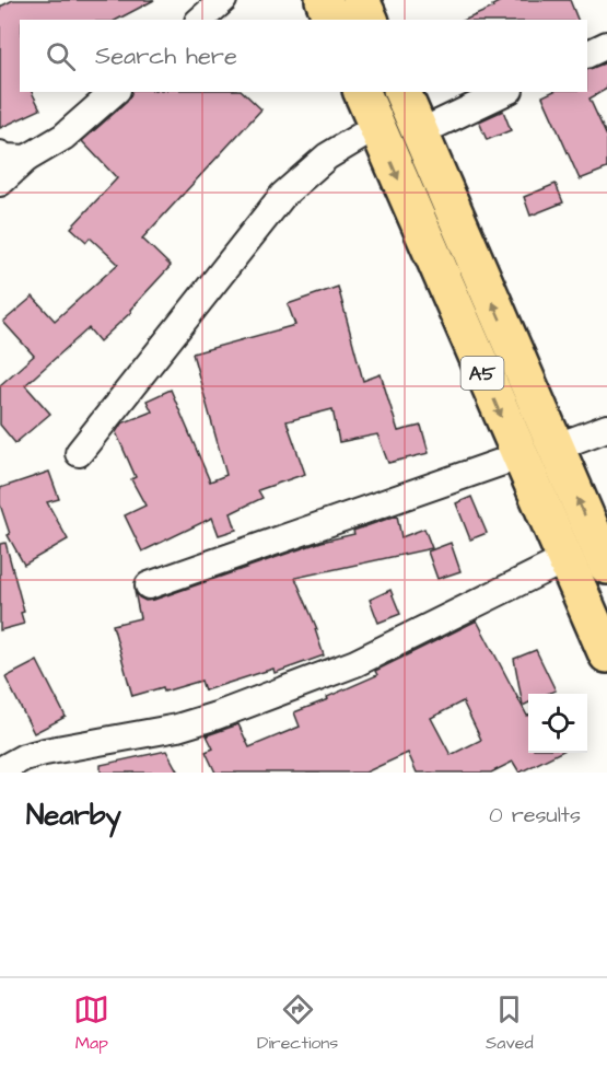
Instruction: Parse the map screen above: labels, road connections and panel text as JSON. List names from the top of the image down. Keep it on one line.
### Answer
{"streets":{"highway":["A5"]},"page":{"search":"Search here","heading":["Nearby","0 results"],"nav":["Map","Directions","Saved"]}}
